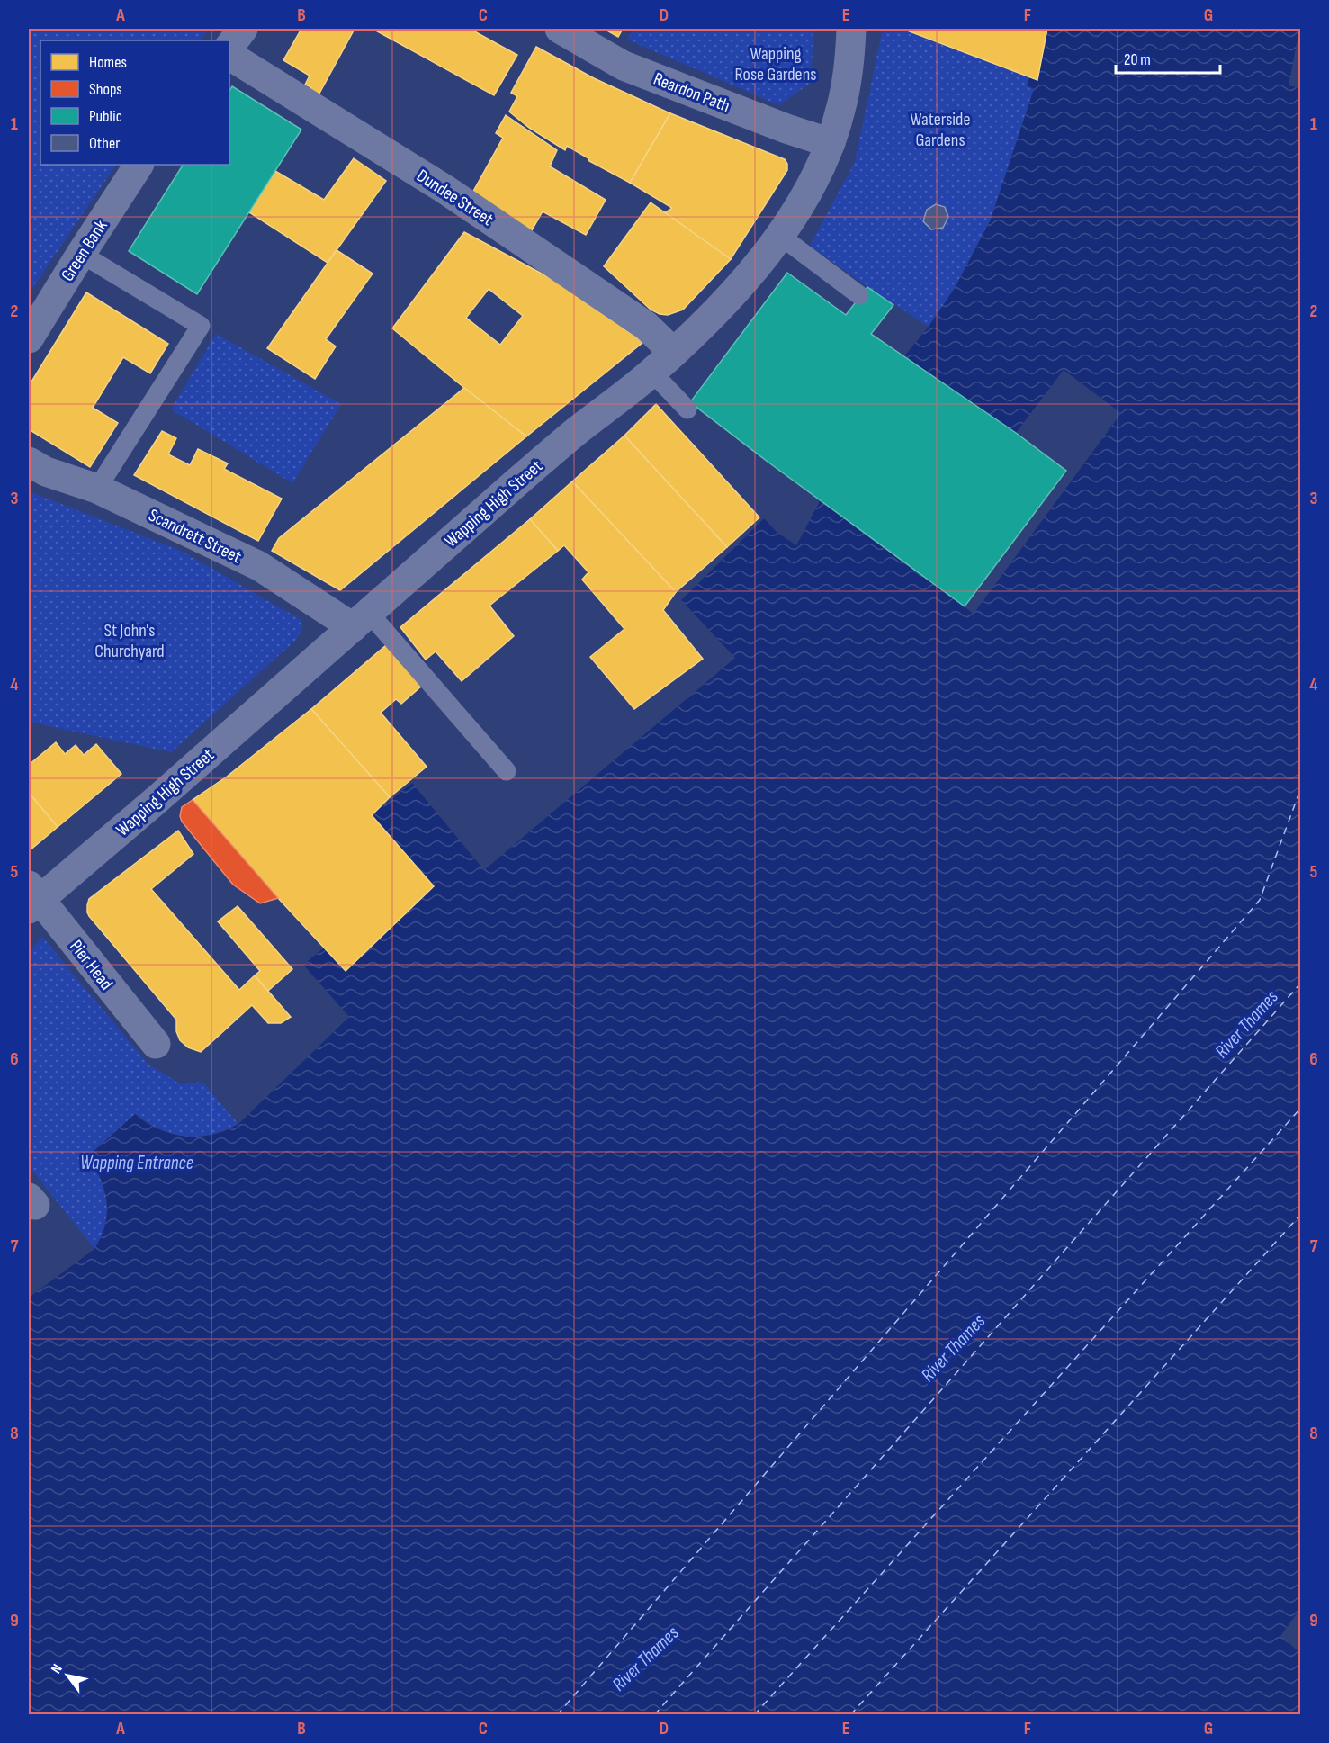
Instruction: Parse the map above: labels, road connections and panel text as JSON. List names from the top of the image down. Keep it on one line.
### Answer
{"streets":{"street":["Reardon Path","Dundee Street","Green Bank","Wapping High Street","Scandrett Street","Pier Head"]},"crossings":[["Reardon Path","Wapping High Street"],["Dundee Street","Wapping High Street"],["Wapping High Street","Scandrett Street"],["Wapping High Street","Pier Head"]],"water":["River Thames","Wapping Entrance"],"parks":["Wapping Rose Gardens","Waterside Gardens","St John's Churchyard"],"legend":["Homes","Shops","Public","Other"],"scale_bar":"20 m","north":"top left","grid":{"columns":["A","B","C","D","E","F","G"],"rows":["1","2","3","4","5","6","7","8","9"]}}
